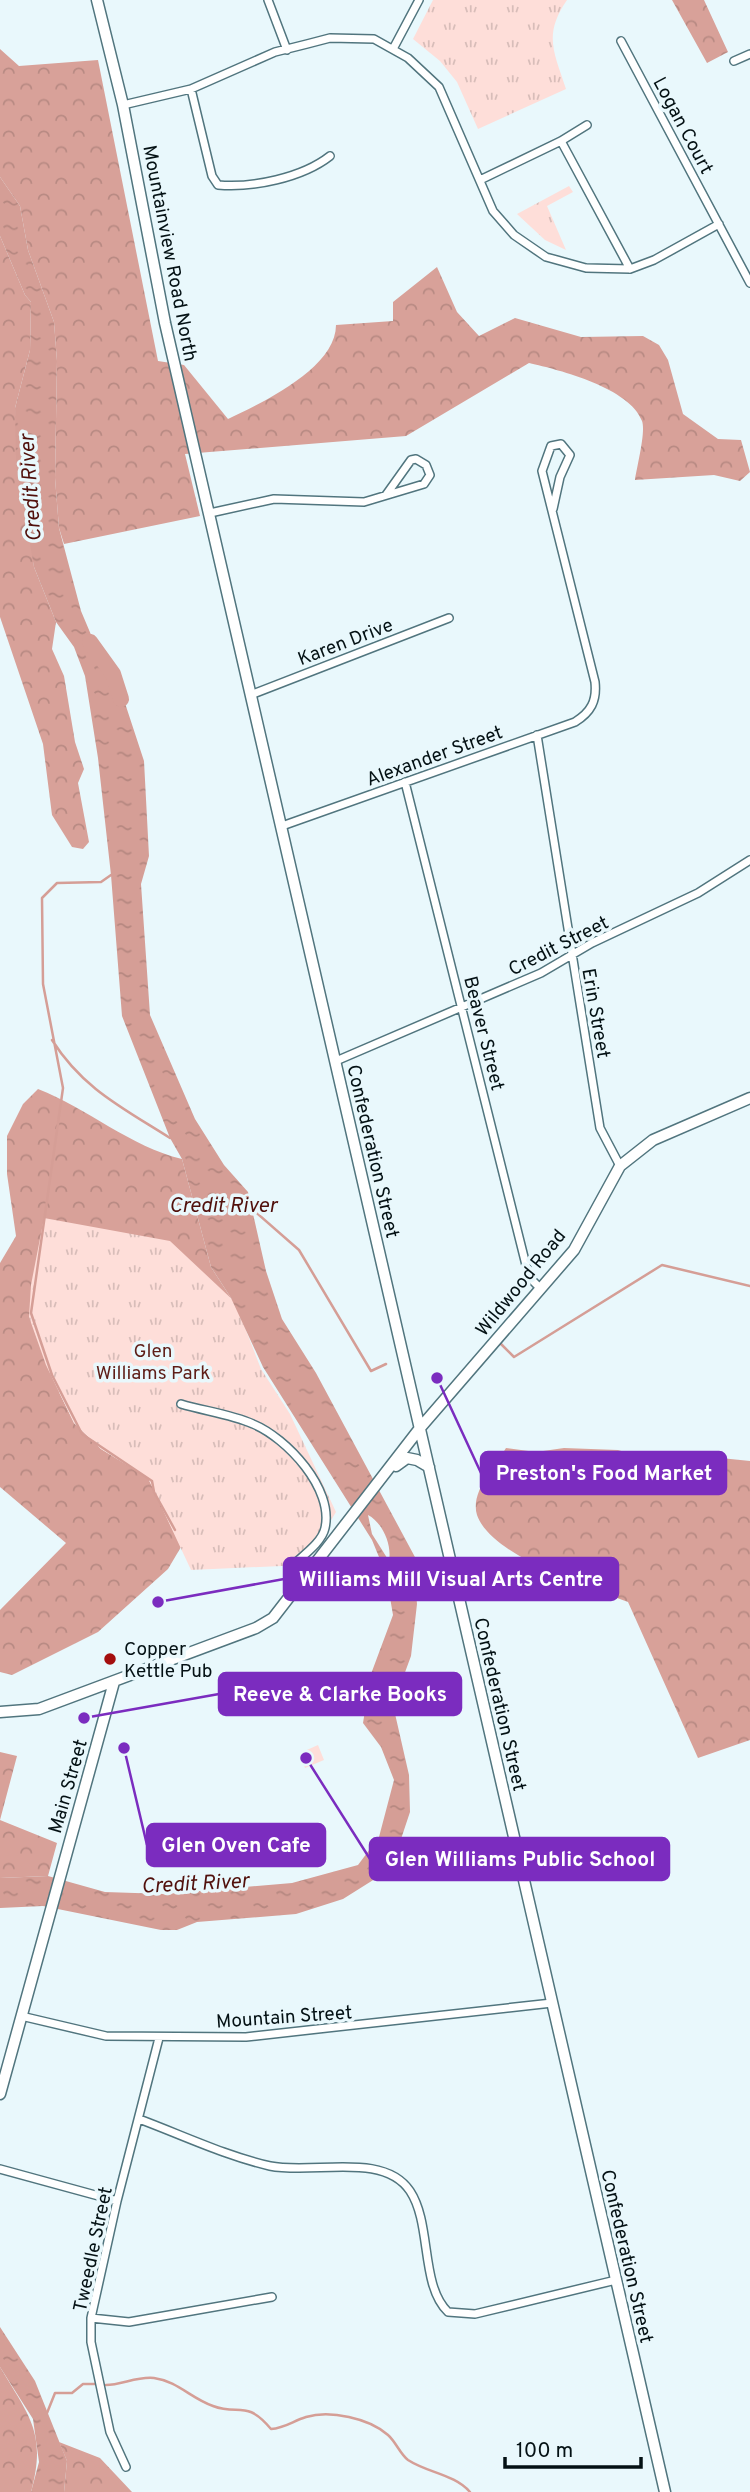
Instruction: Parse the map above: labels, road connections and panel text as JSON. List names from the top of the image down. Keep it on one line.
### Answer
{"streets":{"main road":["Mountainview Road North","Confederation Street","Wildwood Road","Main Street"],"street":["Logan Court","Karen Drive","Alexander Street","Credit Street","Erin Street","Beaver Street","Mountain Street","Tweedle Street"]},"crossings":[["Mountainview Road North","Confederation Street"],["Karen Drive","Confederation Street"],["Alexander Street","Erin Street"],["Alexander Street","Beaver Street"],["Alexander Street","Confederation Street"],["Credit Street","Erin Street"],["Credit Street","Beaver Street"],["Credit Street","Confederation Street"],["Erin Street","Wildwood Road"],["Beaver Street","Wildwood Road"],["Confederation Street","Wildwood Road"],["Confederation Street","Mountain Street"],["Main Street","Mountain Street"],["Mountain Street","Tweedle Street"]],"water":["Credit River"],"parks":["Glen Williams Park"],"places":["Preston's Food Market","Williams Mill Visual Arts Centre","Copper Kettle Pub","Reeve & Clarke Books","Glen Oven Cafe","Glen Williams Public School"],"scale_bar":"100 m"}
